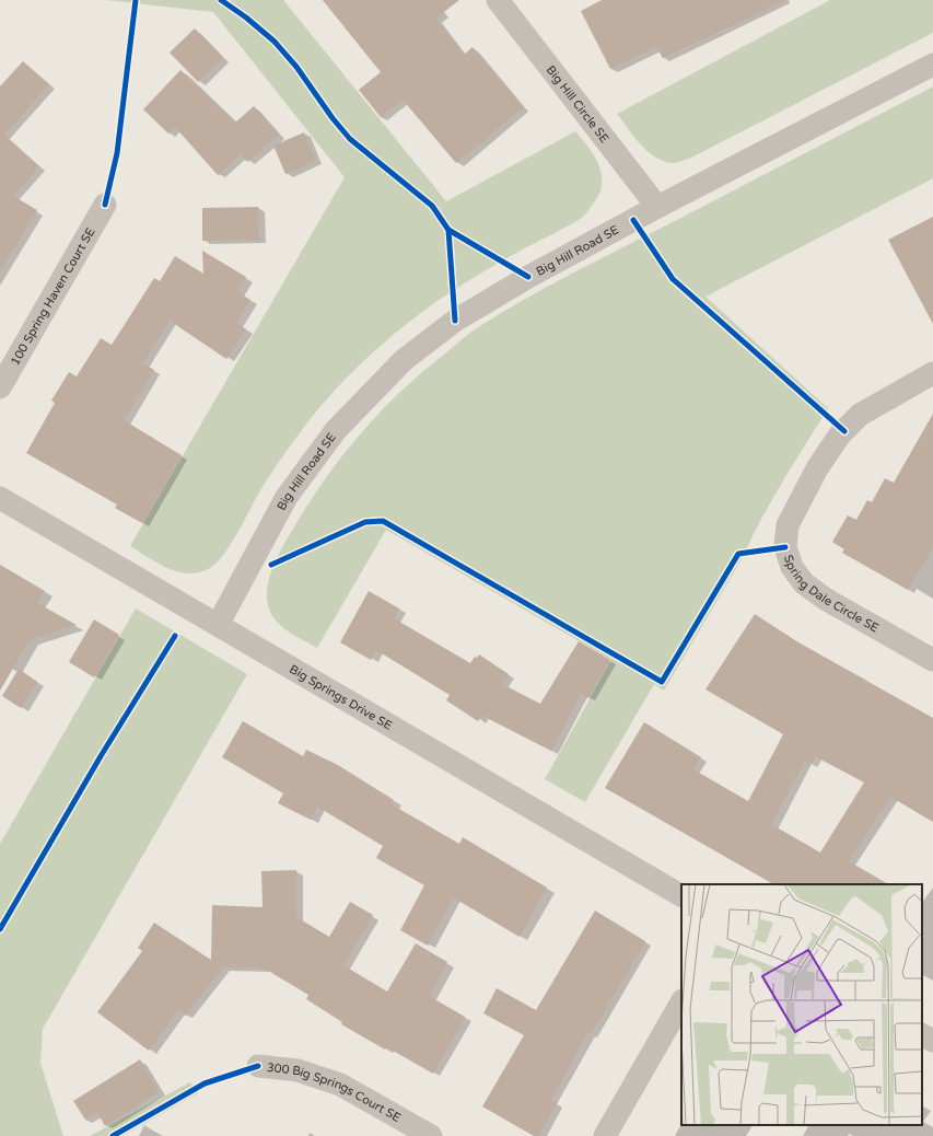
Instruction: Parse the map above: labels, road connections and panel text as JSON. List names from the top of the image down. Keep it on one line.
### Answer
{"streets":{"street":["Big Hill Circle SE","Big Hill Road SE","100 Spring Haven Court SE","Spring Dale Circle SE","Big Springs Drive SE","300 Big Springs Court SE"]},"crossings":[["Big Hill Circle SE","Big Hill Road SE"],["Big Hill Road SE","Big Springs Drive SE"]]}
